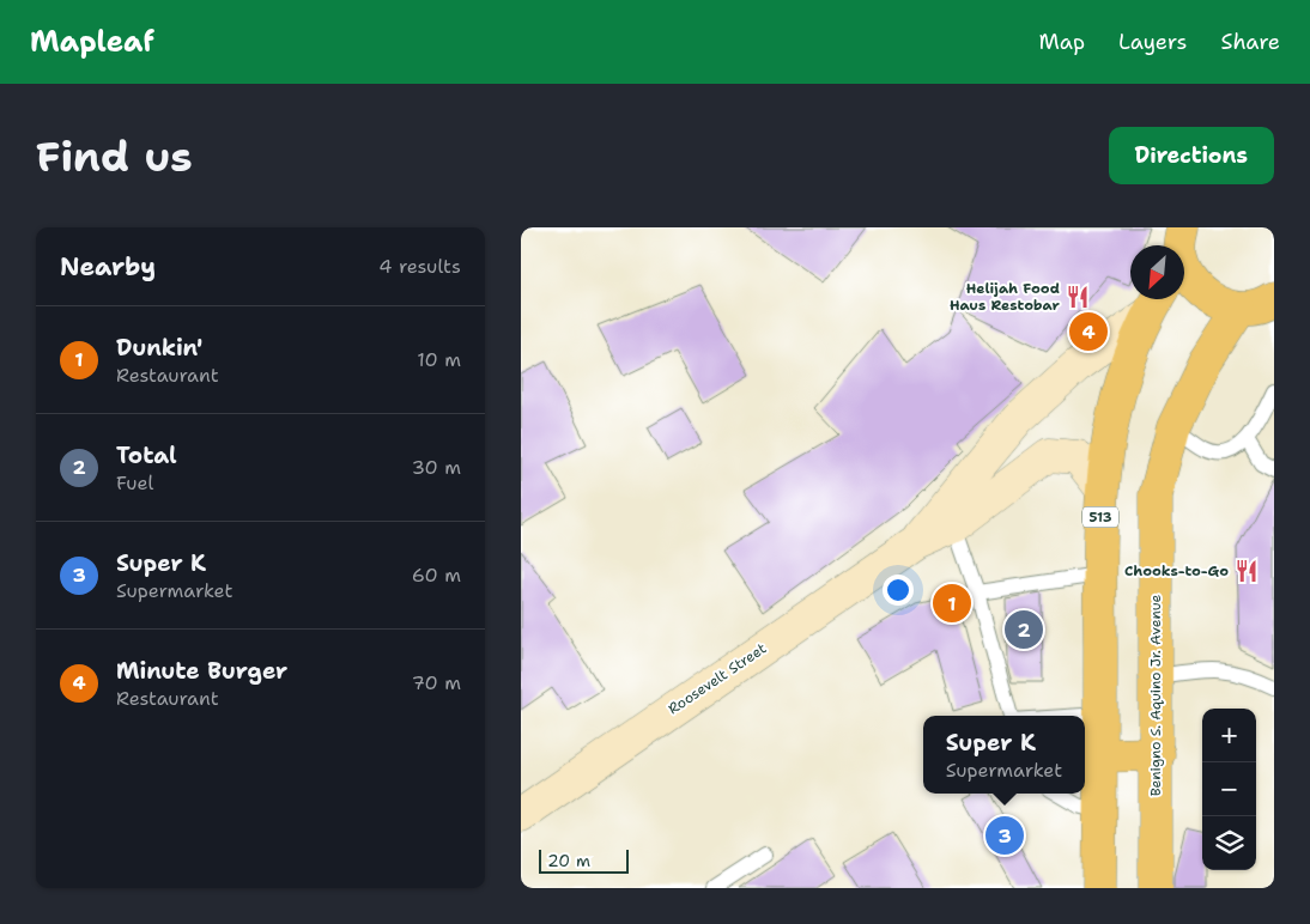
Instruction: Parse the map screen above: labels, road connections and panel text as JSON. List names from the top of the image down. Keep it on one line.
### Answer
{"streets":{"main road":["513","Roosevelt Street","Benigno S. Aquino Jr. Avenue"]},"crossings":[["513","Roosevelt Street"]],"places":{"restaurant":["Helijah Food Haus Restobar","Chooks-to-Go"]},"scale_bar":"20 m","north":"bottom left","page":{"header":"Mapleaf","nav":["Map","Layers","Share"],"buttons":"Directions","title":"Find us","heading":["Nearby","4 results"],"list":[{"mark":"1","name":"Dunkin'","note":"Restaurant","value":"10 m"},{"mark":"2","name":"Total","note":"Fuel","value":"30 m"},{"mark":"3","name":"Super K","note":"Supermarket","value":"60 m"},{"mark":"4","name":"Minute Burger","note":"Restaurant","value":"70 m"}],"pins":["4","1","2","3"],"map_buttons":["+","−"],"popup":["Super K","Supermarket"],"scale":"20 m"}}
